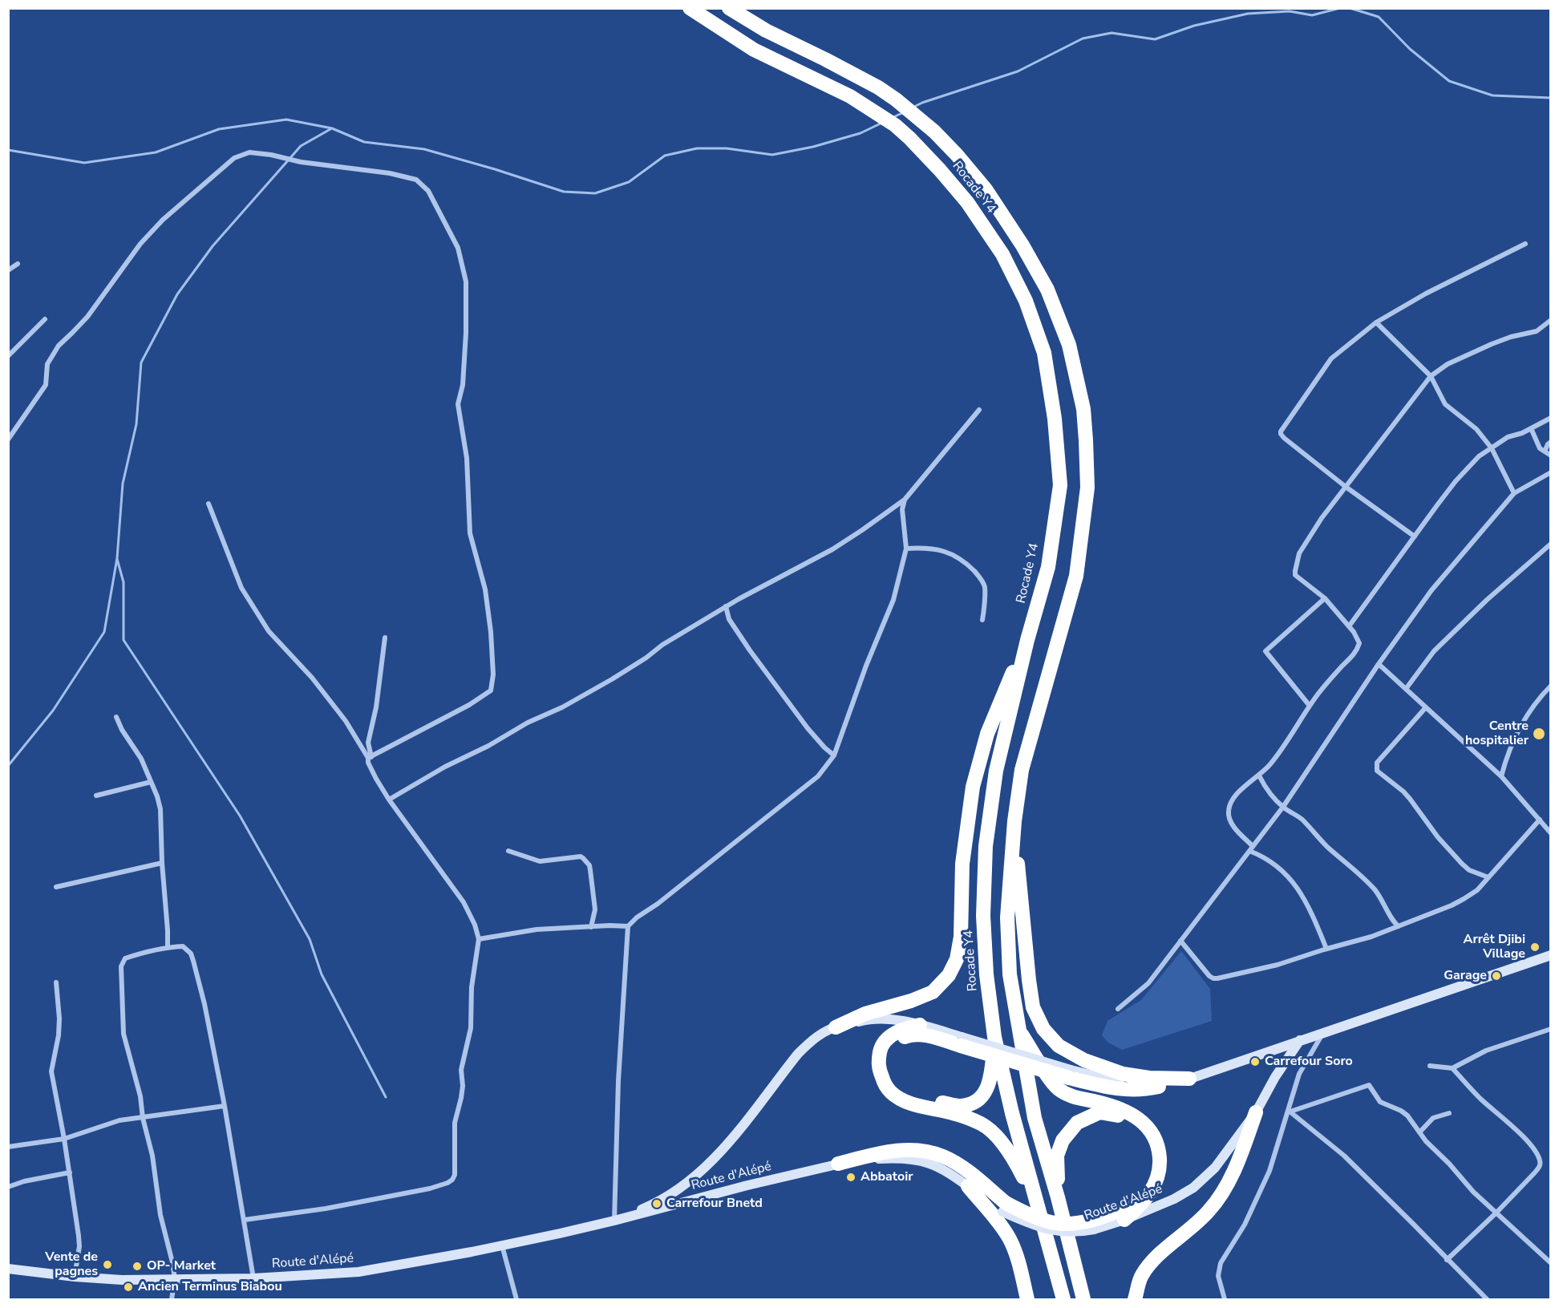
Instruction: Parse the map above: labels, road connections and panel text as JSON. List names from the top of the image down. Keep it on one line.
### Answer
{"streets":{"highway":["Rocade Y4"],"main road":["Route d'Alépé"]},"places":["Centre hospitalier","Arrêt Djibi Village","Garage","Carrefour Soro","Abbatoir","Carrefour Bnetd","Vente de pagnes","OP- Market","Ancien Terminus Biabou"]}
